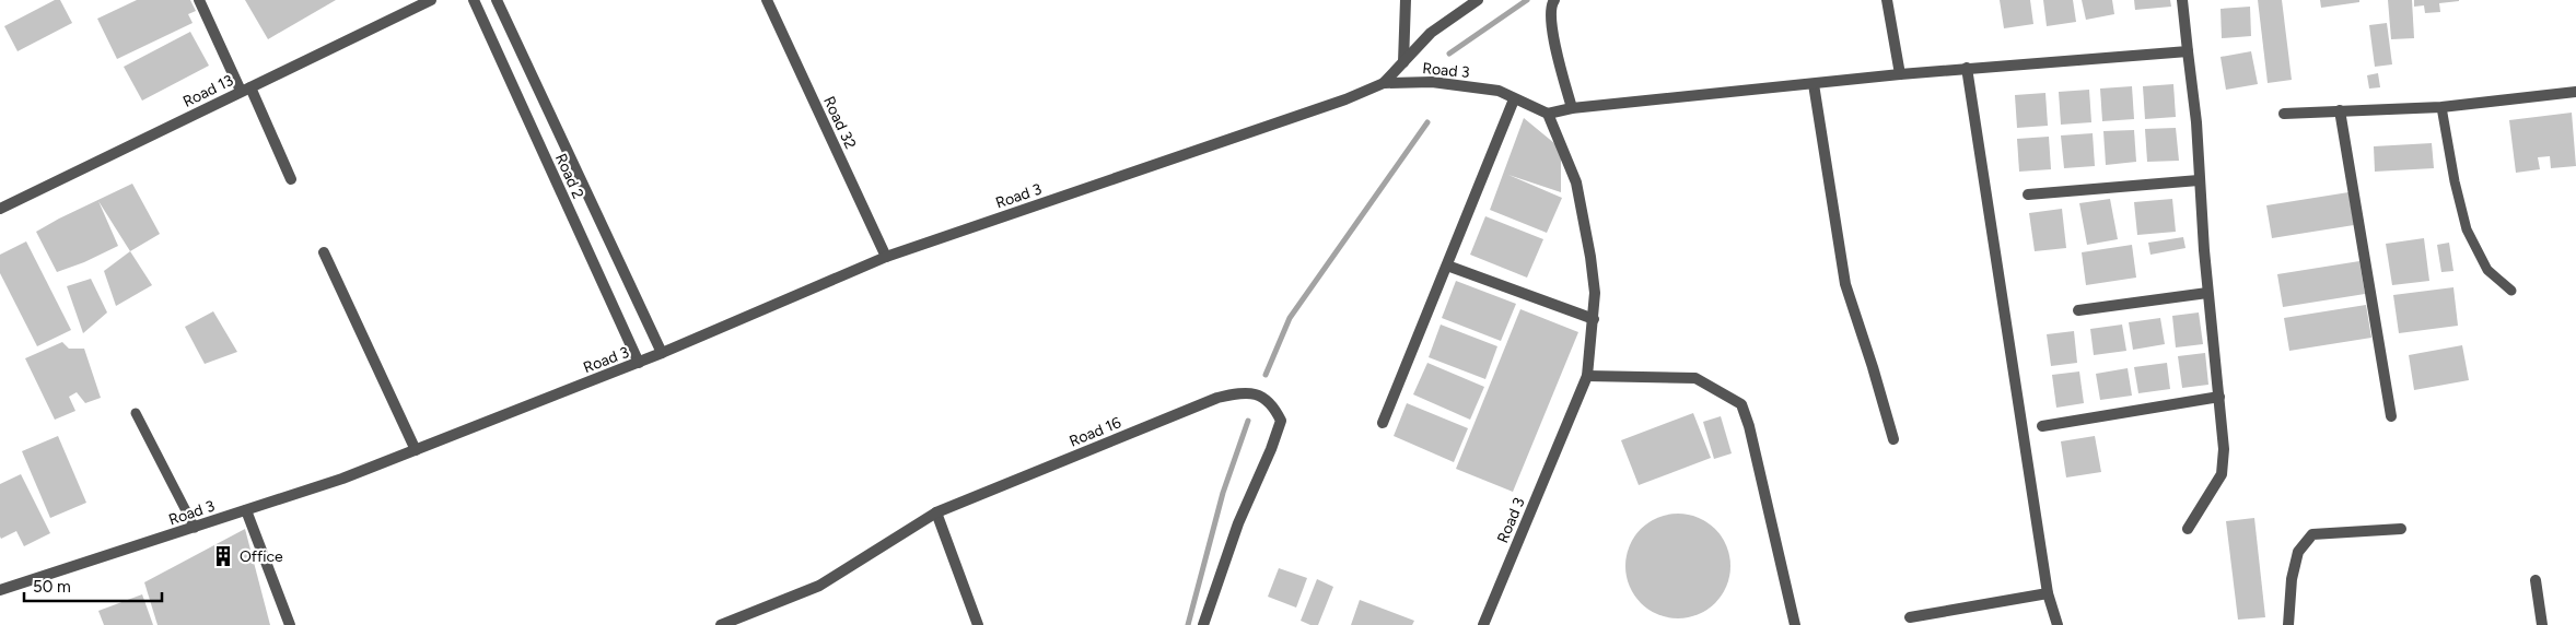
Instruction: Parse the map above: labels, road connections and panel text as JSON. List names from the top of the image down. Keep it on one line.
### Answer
{"streets":{"street":["Road 3","Road 13","Road 32","Road 2","Road 16"]},"crossings":[["Road 3","Road 32"],["Road 3","Road 2"]],"places":{"building":["Office"]},"scale_bar":"50 m"}
